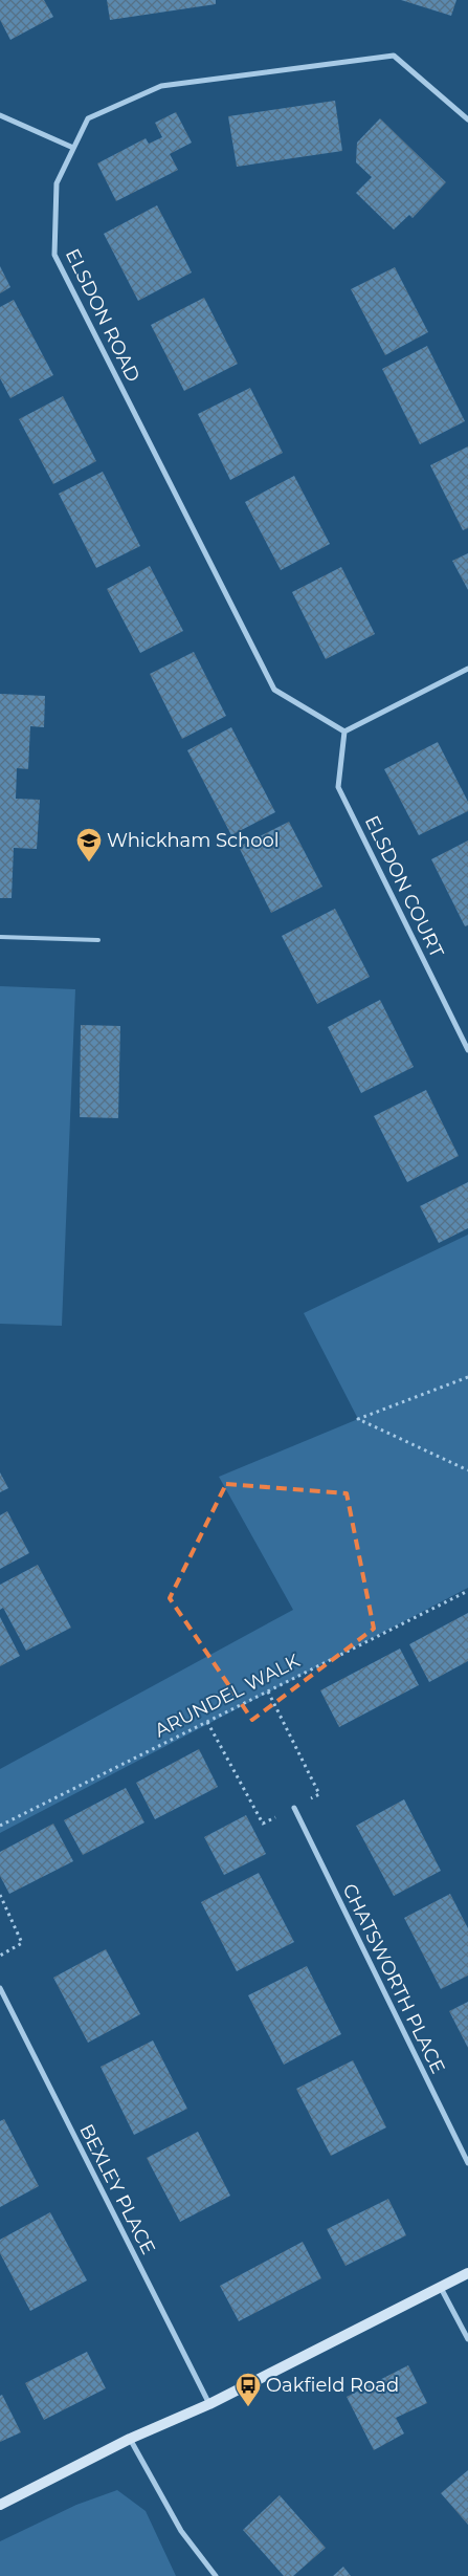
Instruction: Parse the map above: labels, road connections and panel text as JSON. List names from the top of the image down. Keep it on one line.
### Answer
{"streets":{"street":["ELSDON ROAD","ELSDON COURT","CHATSWORTH PLACE","BEXLEY PLACE"],"path":["ARUNDEL WALK"]},"crossings":[["ELSDON ROAD","ELSDON COURT"]],"places":{"school or university":["Whickham School"],"bus stop":["Oakfield Road"]}}
